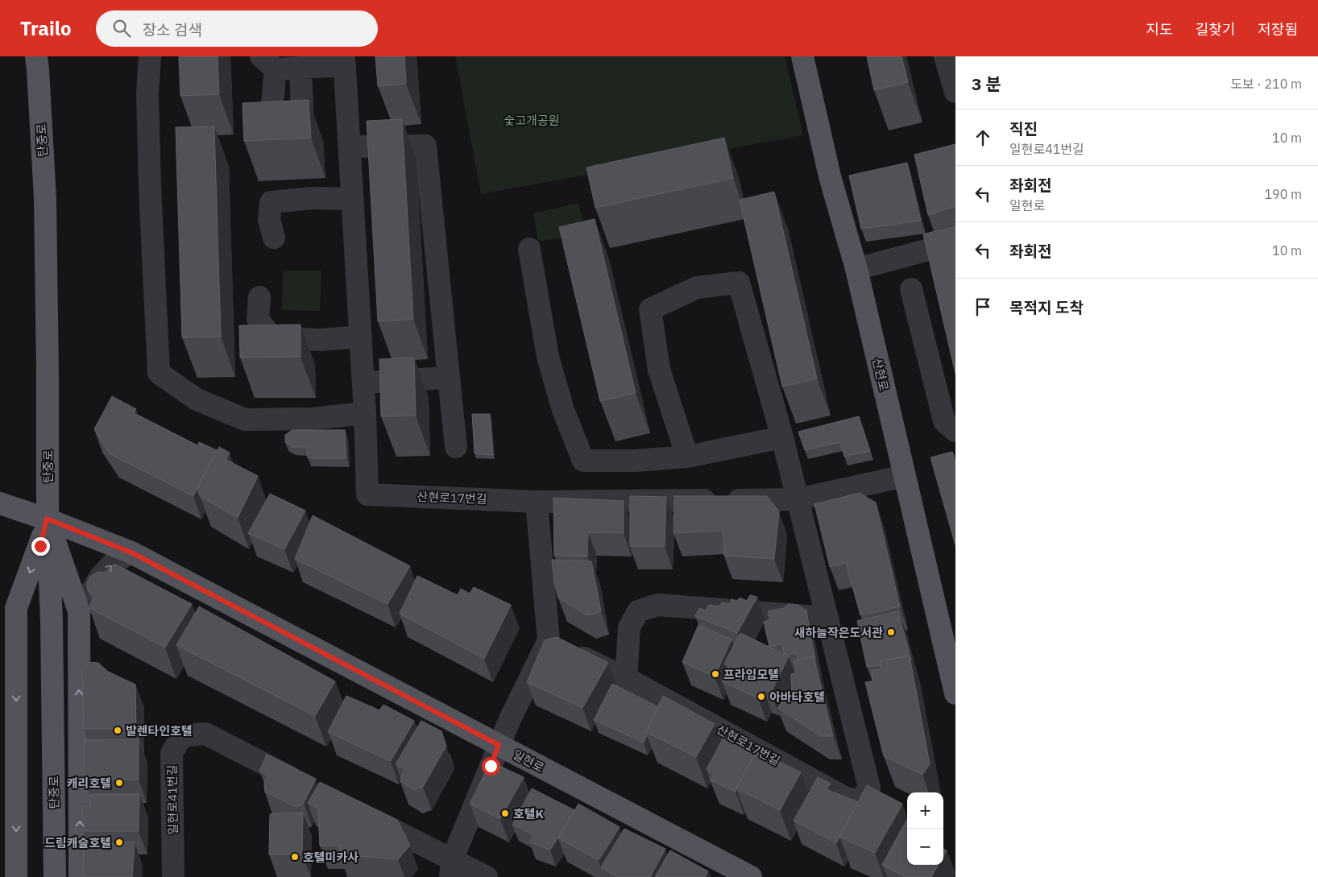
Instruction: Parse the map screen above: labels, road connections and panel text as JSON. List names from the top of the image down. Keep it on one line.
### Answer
{"streets":{"main road":["탄중로","산현로","일현로"],"street":["산현로17번길","일현로41번길"]},"crossings":[["탄중로","일현로"],["산현로","산현로17번길"]],"parks":["숯고개공원"],"places":["새하늘작은도서관","프라임모텔","아바타호텔","발렌타인호텔","캐리호텔","호텔K","드림캐슬호텔","호텔미카사"],"page":{"header":"Trailo","search":"장소 검색","nav":["지도","길찾기","저장됨"],"heading":["3 분","도보 · 210 m"],"list":[["직진","일현로41번길","10 m"],["좌회전","일현로","190 m"],["좌회전","10 m"],"목적지 도착"],"map_buttons":["+","−"]}}
